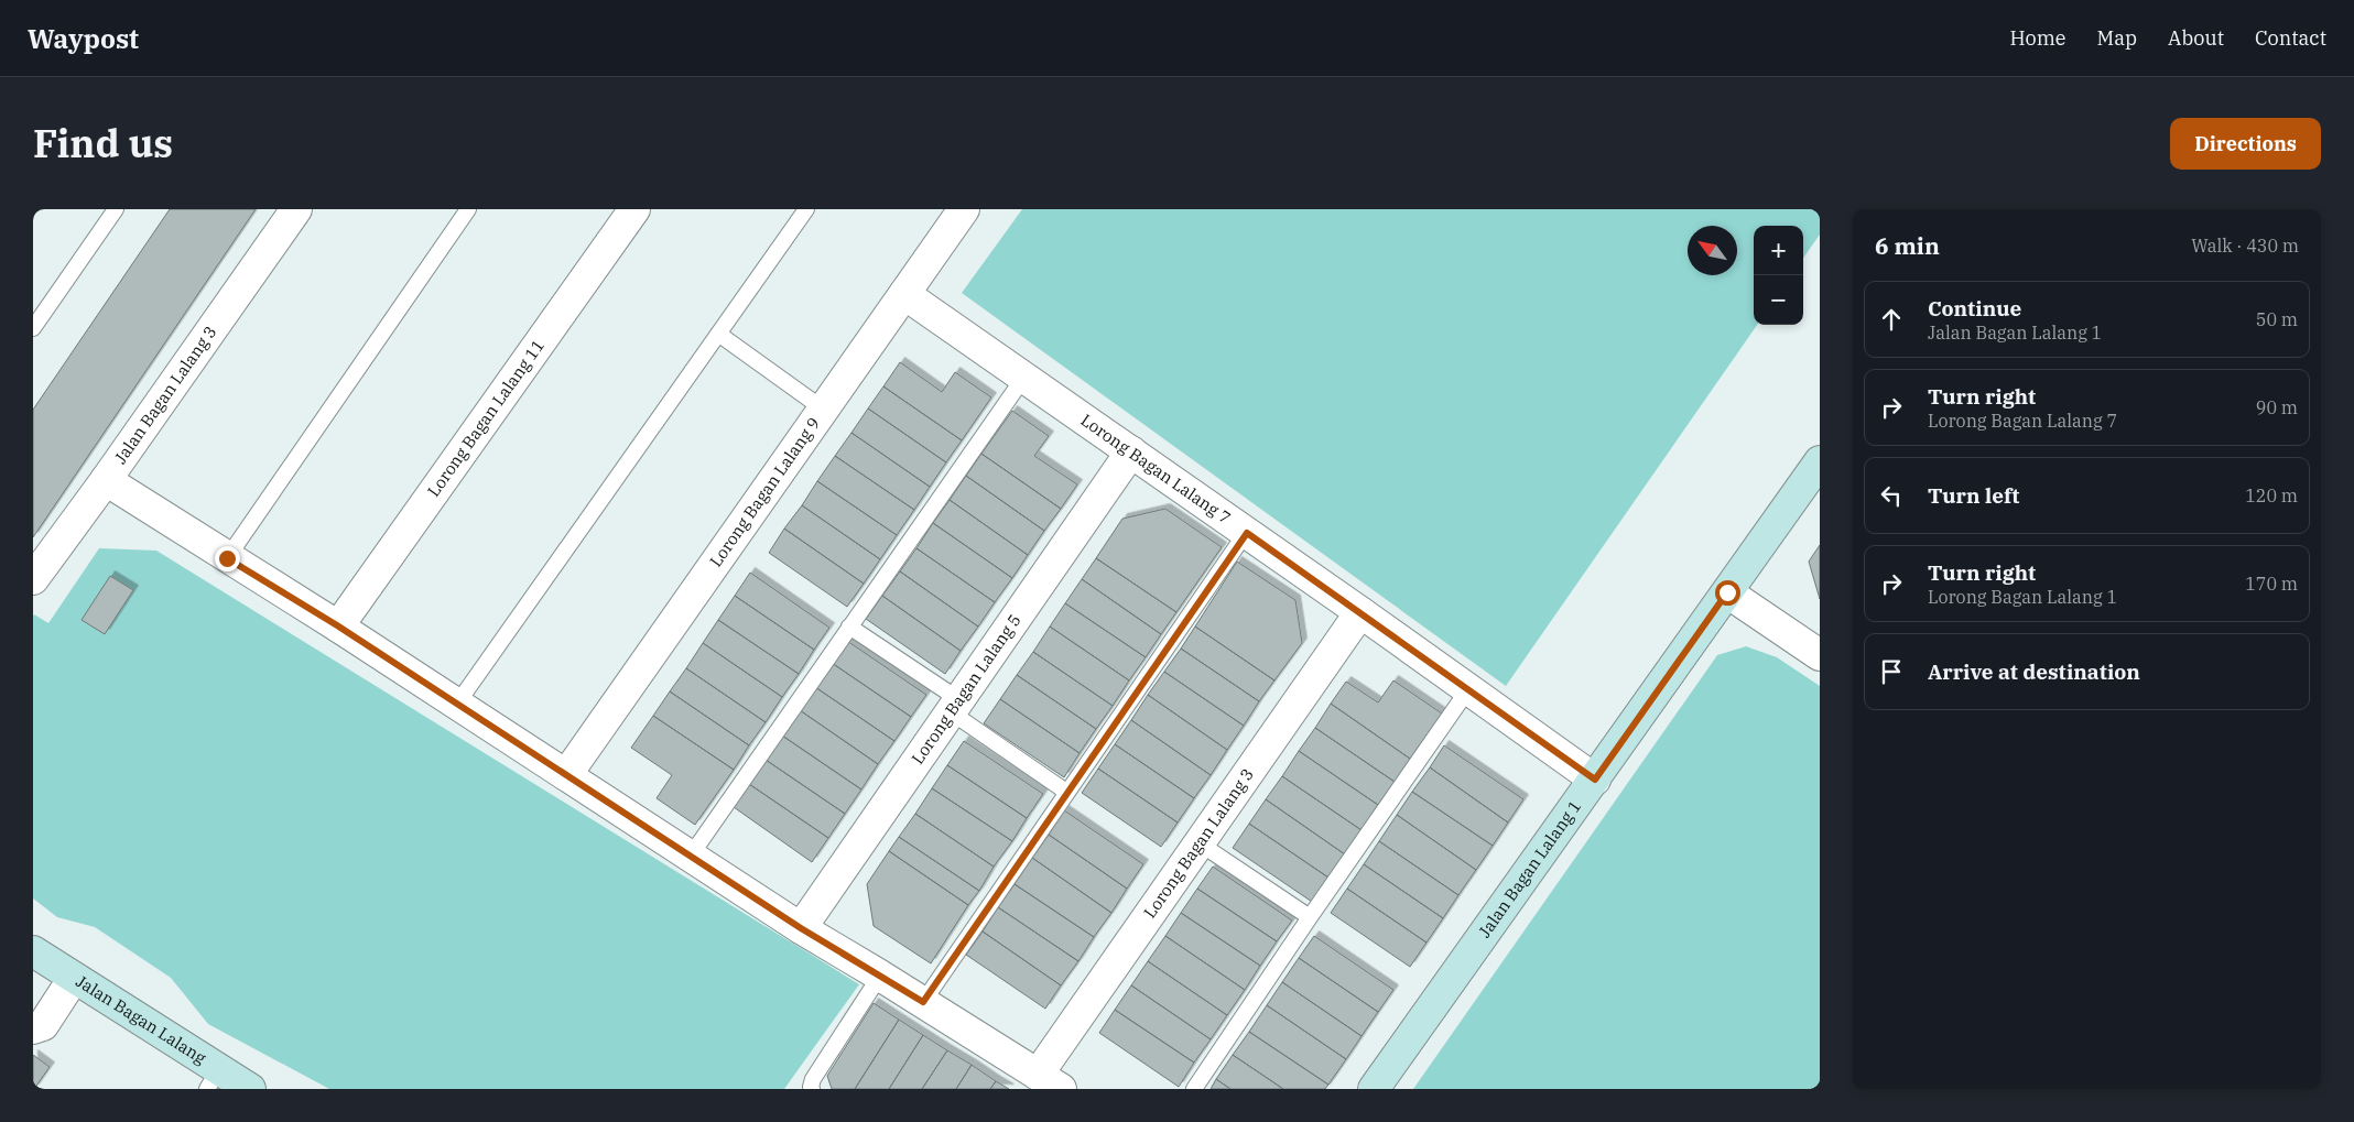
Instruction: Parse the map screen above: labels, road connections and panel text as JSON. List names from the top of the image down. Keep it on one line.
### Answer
{"streets":{"main road":["Jalan Bagan Lalang 1","Jalan Bagan Lalang"],"street":["Jalan Bagan Lalang 3","Lorong Bagan Lalang 11","Lorong Bagan Lalang 7","Lorong Bagan Lalang 9","Lorong Bagan Lalang 5","Lorong Bagan Lalang 3"]},"crossings":[["Lorong Bagan Lalang 7","Lorong Bagan Lalang 9"],["Lorong Bagan Lalang 7","Lorong Bagan Lalang 5"],["Lorong Bagan Lalang 7","Lorong Bagan Lalang 3"],["Lorong Bagan Lalang 7","Jalan Bagan Lalang 1"]],"north":"top left","page":{"header":"Waypost","nav":["Home","Map","About","Contact"],"title":"Find us","buttons":"Directions","heading":["6 min","Walk · 430 m"],"map_buttons":["+","−"],"list":[["Continue","Jalan Bagan Lalang 1","50 m"],["Turn right","Lorong Bagan Lalang 7","90 m"],["Turn left","120 m"],["Turn right","Lorong Bagan Lalang 1","170 m"],"Arrive at destination"]}}
